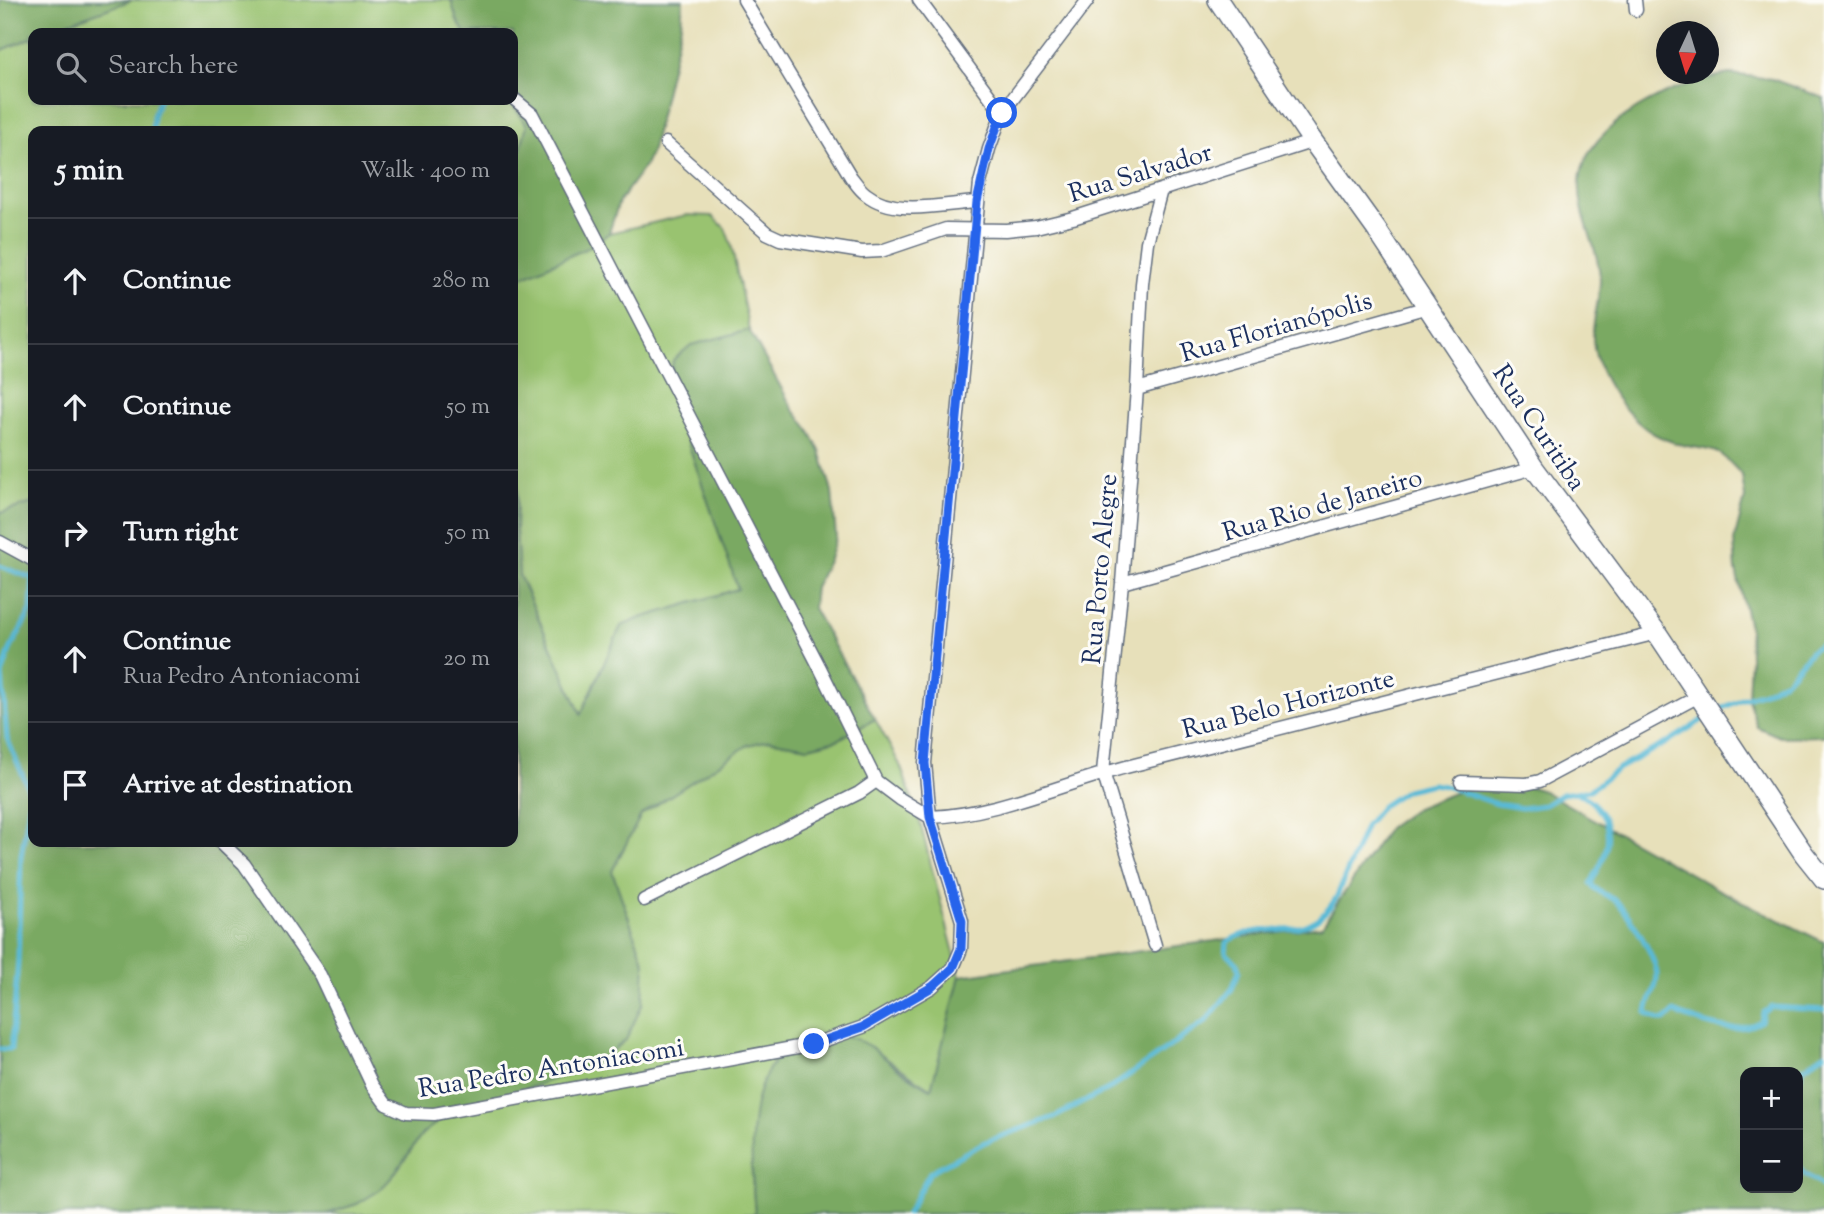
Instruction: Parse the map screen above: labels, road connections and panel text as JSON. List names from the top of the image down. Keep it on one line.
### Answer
{"streets":{"street":["Rua Salvador","Rua Florianópolis","Rua Curitiba","Rua Rio de Janeiro","Rua Porto Alegre","Rua Belo Horizonte","Rua Pedro Antoniacomi"]},"crossings":[["Rua Salvador","Rua Curitiba"],["Rua Salvador","Rua Porto Alegre"],["Rua Salvador","Rua Pedro Antoniacomi"],["Rua Florianópolis","Rua Curitiba"],["Rua Florianópolis","Rua Porto Alegre"],["Rua Curitiba","Rua Rio de Janeiro"],["Rua Curitiba","Rua Belo Horizonte"],["Rua Rio de Janeiro","Rua Porto Alegre"],["Rua Porto Alegre","Rua Belo Horizonte"],["Rua Belo Horizonte","Rua Pedro Antoniacomi"]],"north":"bottom","page":{"search":"Search here","heading":["5 min","Walk · 400 m"],"list":[["Continue","280 m"],["Continue","50 m"],["Turn right","50 m"],["Continue","Rua Pedro Antoniacomi","20 m"],"Arrive at destination"],"map_buttons":["+","−"]}}
